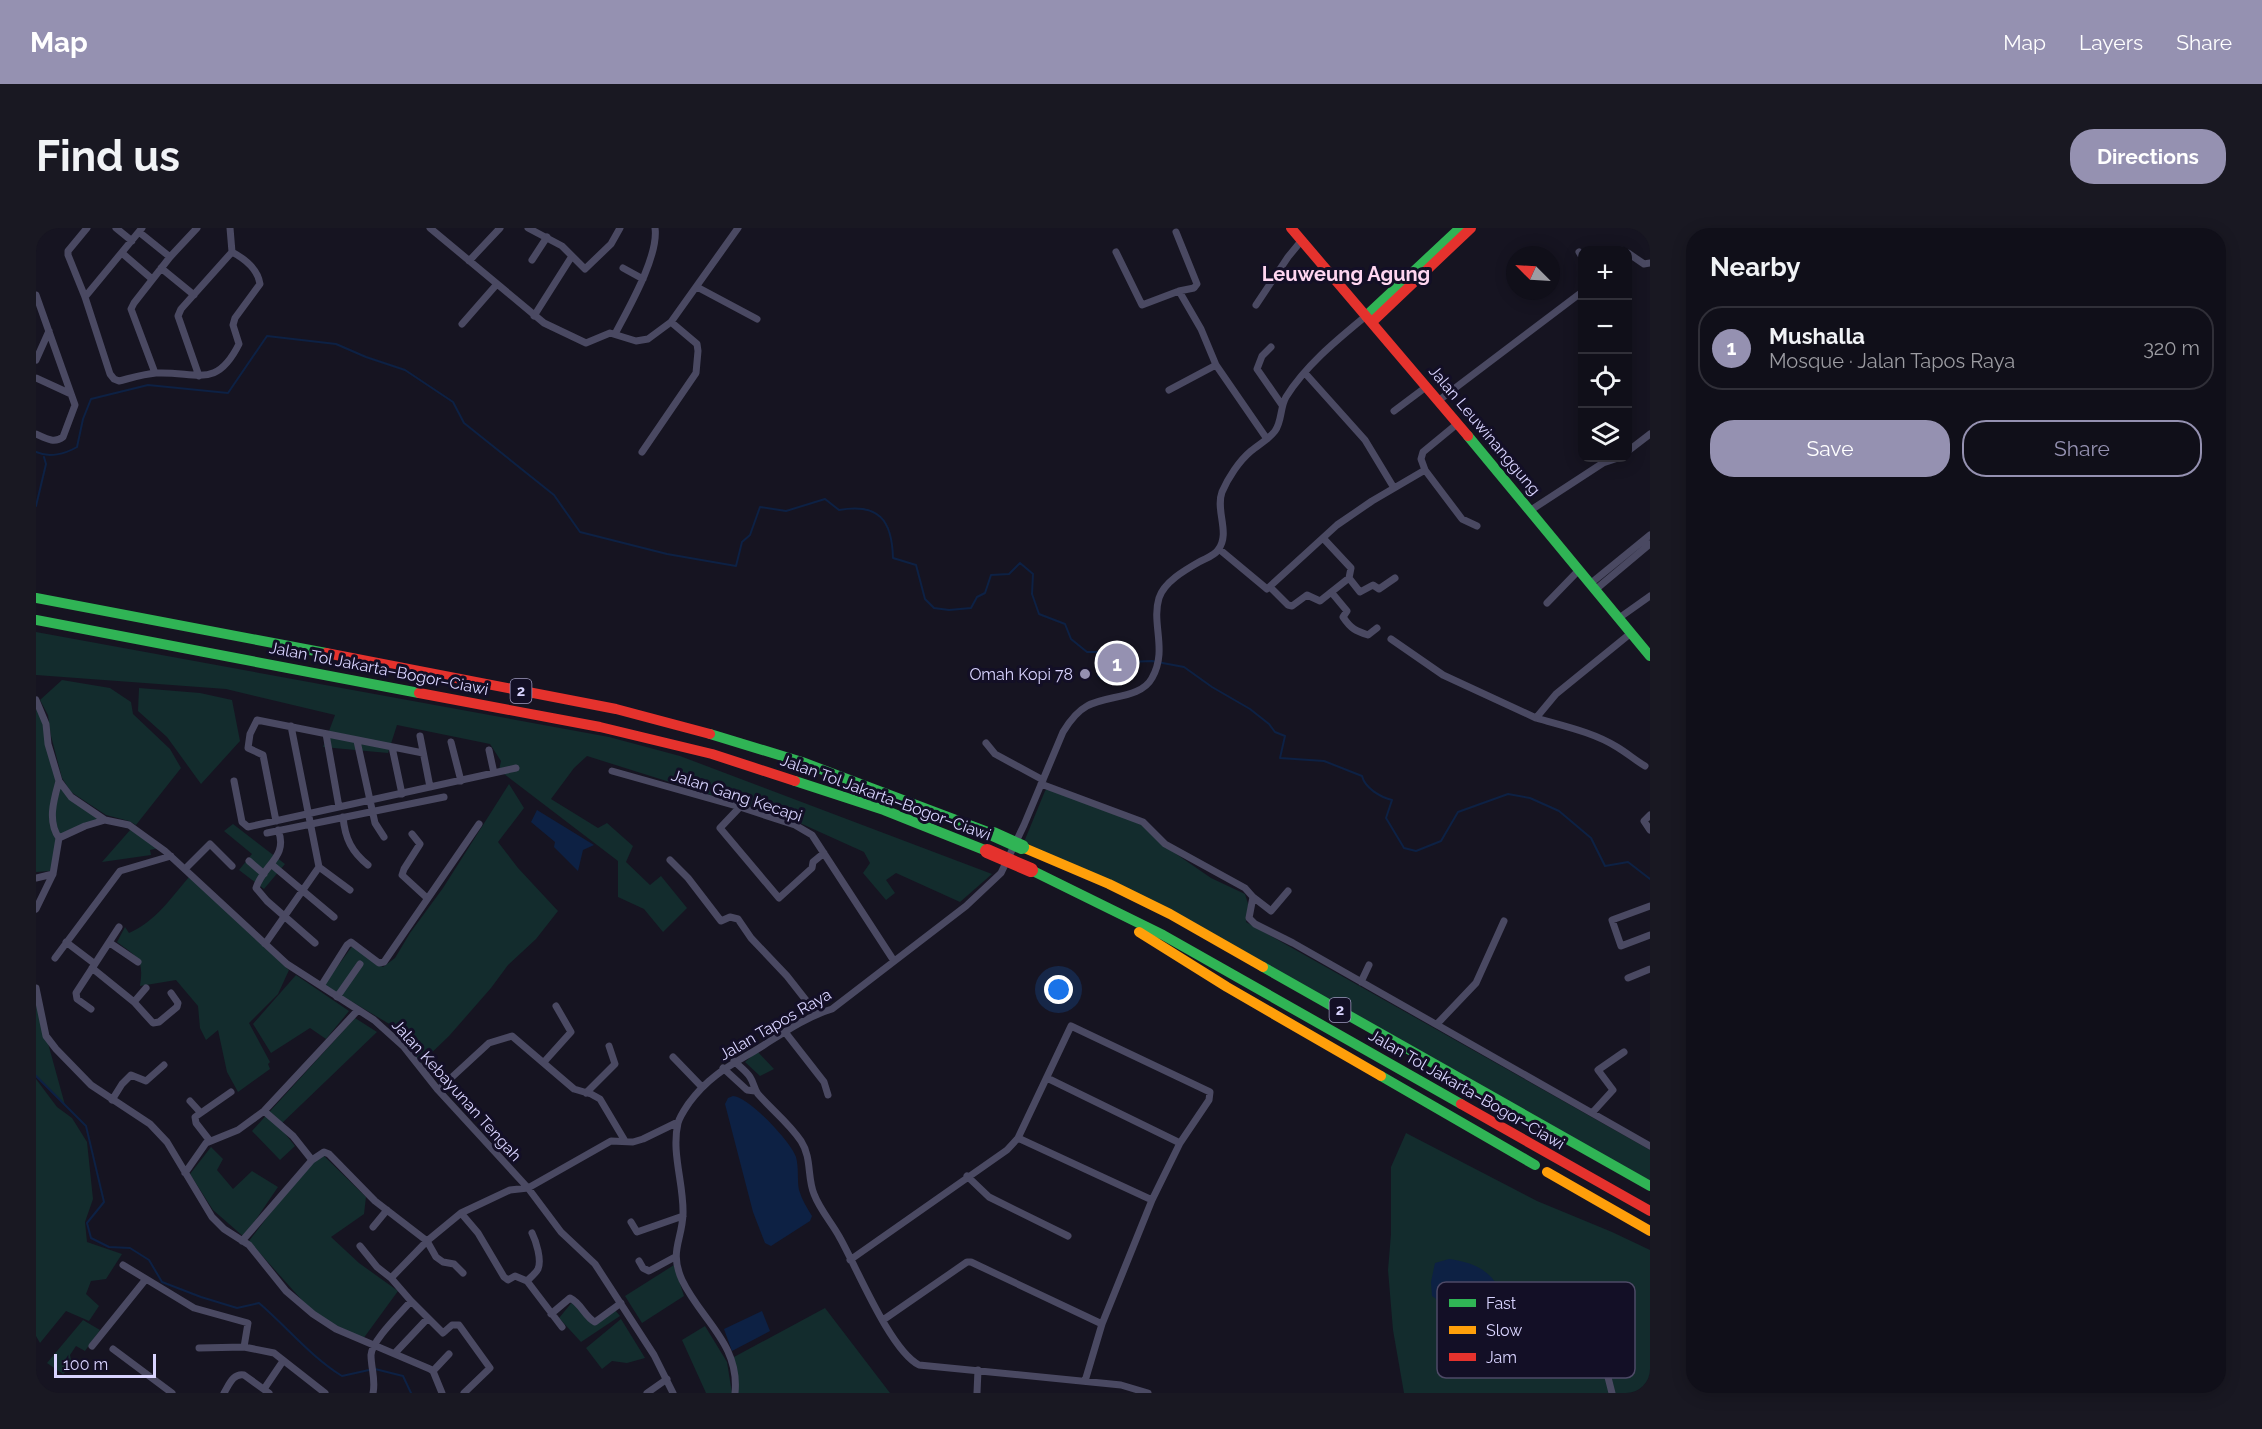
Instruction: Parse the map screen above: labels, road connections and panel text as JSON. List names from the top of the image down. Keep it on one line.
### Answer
{"streets":{"main road":["Jalan Leuwinanggung","Jalan Tol Jakarta–Bogor–Ciawi","2"],"street":["Jalan Gang Kecapi","Jalan Tapos Raya","Jalan Kebayunan Tengah"]},"crossings":[["Jalan Gang Kecapi","Jalan Tapos Raya"]],"districts":["Leuweung Agung"],"places":["Omah Kopi 78"],"legend":["Fast","Slow","Jam"],"scale_bar":"100 m","north":"top left","page":{"header":"Map","nav":["Map","Layers","Share"],"buttons":["Directions",["Save","Share"]],"title":"Find us","heading":"Nearby","map_buttons":["+","−"],"list":[{"mark":"1","name":"Mushalla","note":"Mosque · Jalan Tapos Raya","value":"320 m"}],"pins":"1","scale":"100 m"}}
